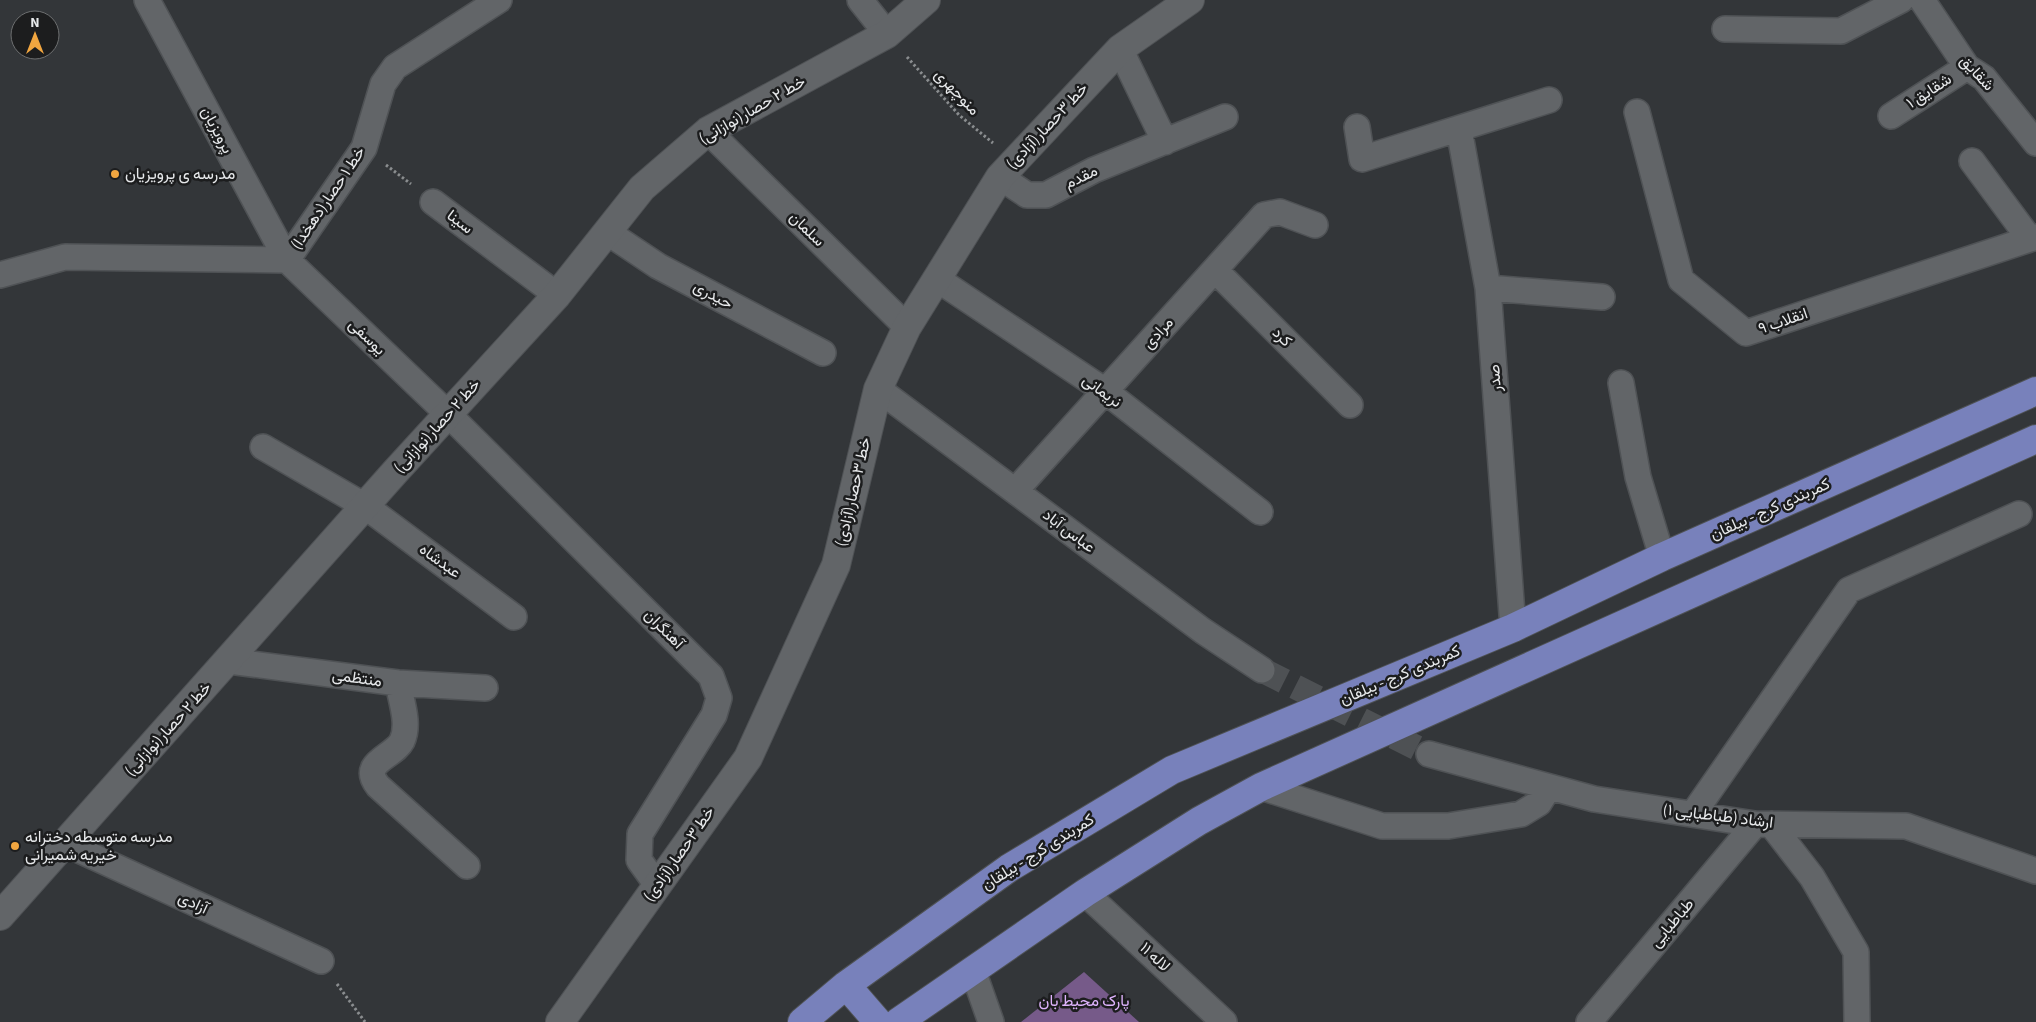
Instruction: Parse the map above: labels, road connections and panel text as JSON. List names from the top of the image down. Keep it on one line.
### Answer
{"streets":{"highway":["کمربندی کرج - بیلقان"],"street":["شقایق","شقایق ۱","خط ۲ حصار(نوازانی)","خط ۳حصار(آزادی)","پرویزیان","مقدم","خط ۱ حصار(دهخدا)","سینا","سلمان","حیدری","انقلاب ۹","مرادی","یوسفی","کرد","صدر","نریمانی","عباس آباد","عبدشاه","آهنگران","منتظمی","ارشاد (طباطبایی ۱)","آزادی","طباطبایی","لاله ۱۱"],"path":["منوچهری"]},"crossings":[["شقایق","شقایق ۱"],["منوچهری","خط ۲ حصار(نوازانی)"],["منوچهری","خط ۳حصار(آزادی)"],["منوچهری","مقدم"],["خط ۲ حصار(نوازانی)","سینا"],["خط ۲ حصار(نوازانی)","سلمان"],["خط ۲ حصار(نوازانی)","حیدری"],["خط ۲ حصار(نوازانی)","یوسفی"],["خط ۲ حصار(نوازانی)","عبدشاه"],["خط ۲ حصار(نوازانی)","آهنگران"],["خط ۲ حصار(نوازانی)","منتظمی"],["خط ۲ حصار(نوازانی)","آزادی"],["خط ۳حصار(آزادی)","مقدم"],["خط ۳حصار(آزادی)","سلمان"],["خط ۳حصار(آزادی)","نریمانی"],["خط ۳حصار(آزادی)","عباس آباد"],["خط ۳حصار(آزادی)","آهنگران"],["پرویزیان","خط ۱ حصار(دهخدا)"],["پرویزیان","یوسفی"],["خط ۱ حصار(دهخدا)","سینا"],["خط ۱ حصار(دهخدا)","یوسفی"],["مرادی","کرد"],["مرادی","نریمانی"],["مرادی","عباس آباد"],["یوسفی","آهنگران"],["صدر","کمربندی کرج - بیلقان"],["ارشاد (طباطبایی ۱)","طباطبایی"]],"parks":["پارک محیط بان"],"places":["مدرسه ی پرویزیان","مدرسه متوسطه دخترانه خیریه شمیرانی"],"north":"top"}
